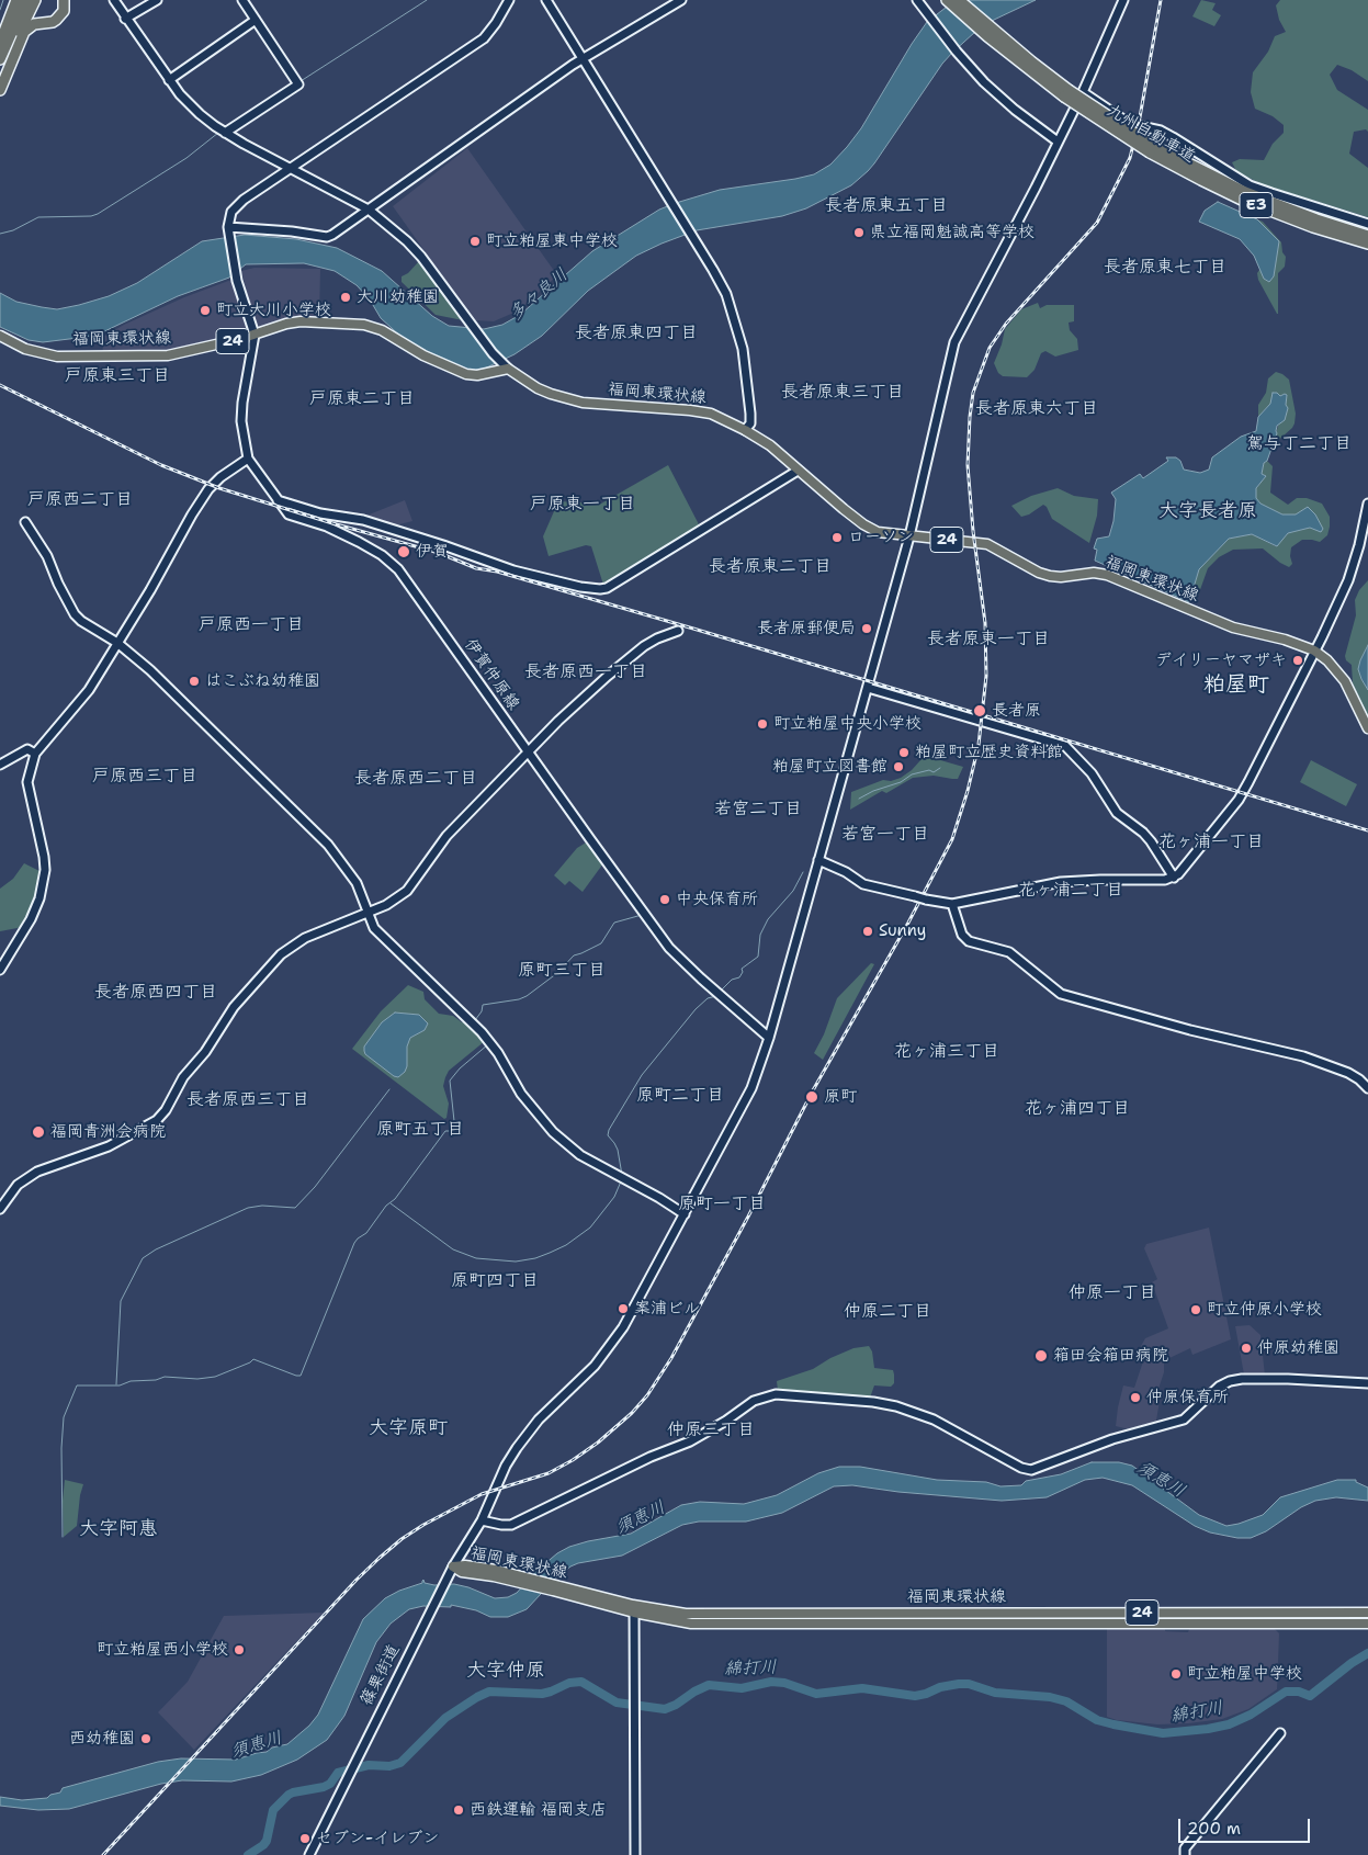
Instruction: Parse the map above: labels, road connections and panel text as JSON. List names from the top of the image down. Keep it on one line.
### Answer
{"streets":{"highway":["九州自動車道","E3"],"main road":["福岡東環状線","24"],"street":["伊賀仲原線","篠栗街道"]},"crossings":[["福岡東環状線","伊賀仲原線"],["福岡東環状線","篠栗街道"],["伊賀仲原線","篠栗街道"]],"districts":["長者原東五丁目","長者原東七丁目","長者原東四丁目","戸原東三丁目","長者原東三丁目","戸原東二丁目","長者原東六丁目","駕与丁二丁目","戸原西二丁目","戸原東一丁目","大字長者原","長者原東二丁目","戸原西一丁目","長者原東一丁目","長者原西一丁目","粕屋町","戸原西三丁目","長者原西二丁目","若宮二丁目","若宮一丁目","花ヶ浦一丁目","花ヶ浦二丁目","原町三丁目","長者原西四丁目","花ヶ浦三丁目","原町二丁目","長者原西三丁目","花ヶ浦四丁目","原町五丁目","原町一丁目","原町四丁目","仲原一丁目","仲原二丁目","大字原町","仲原三丁目","大字阿惠","大字仲原"],"water":["多々良川","須恵川","綿打川"],"places":["県立福岡魁誠高等学校","町立粕屋東中学校","大川幼稚園","町立大川小学校","ローソン","伊賀","長者原郵便局","デイリーヤマザキ","はこぶね幼稚園","長者原","町立粕屋中央小学校","粕屋町立歴史資料館","粕屋町立図書館","中央保育所","Sunny","原町","福岡青洲会病院","案浦ビル","町立仲原小学校","仲原幼稚園","箱田会箱田病院","仲原保育所","町立粕屋西小学校","町立粕屋中学校","西幼稚園","西鉄運輸 福岡支店","セブン-イレブン"],"scale_bar":"200 m"}
